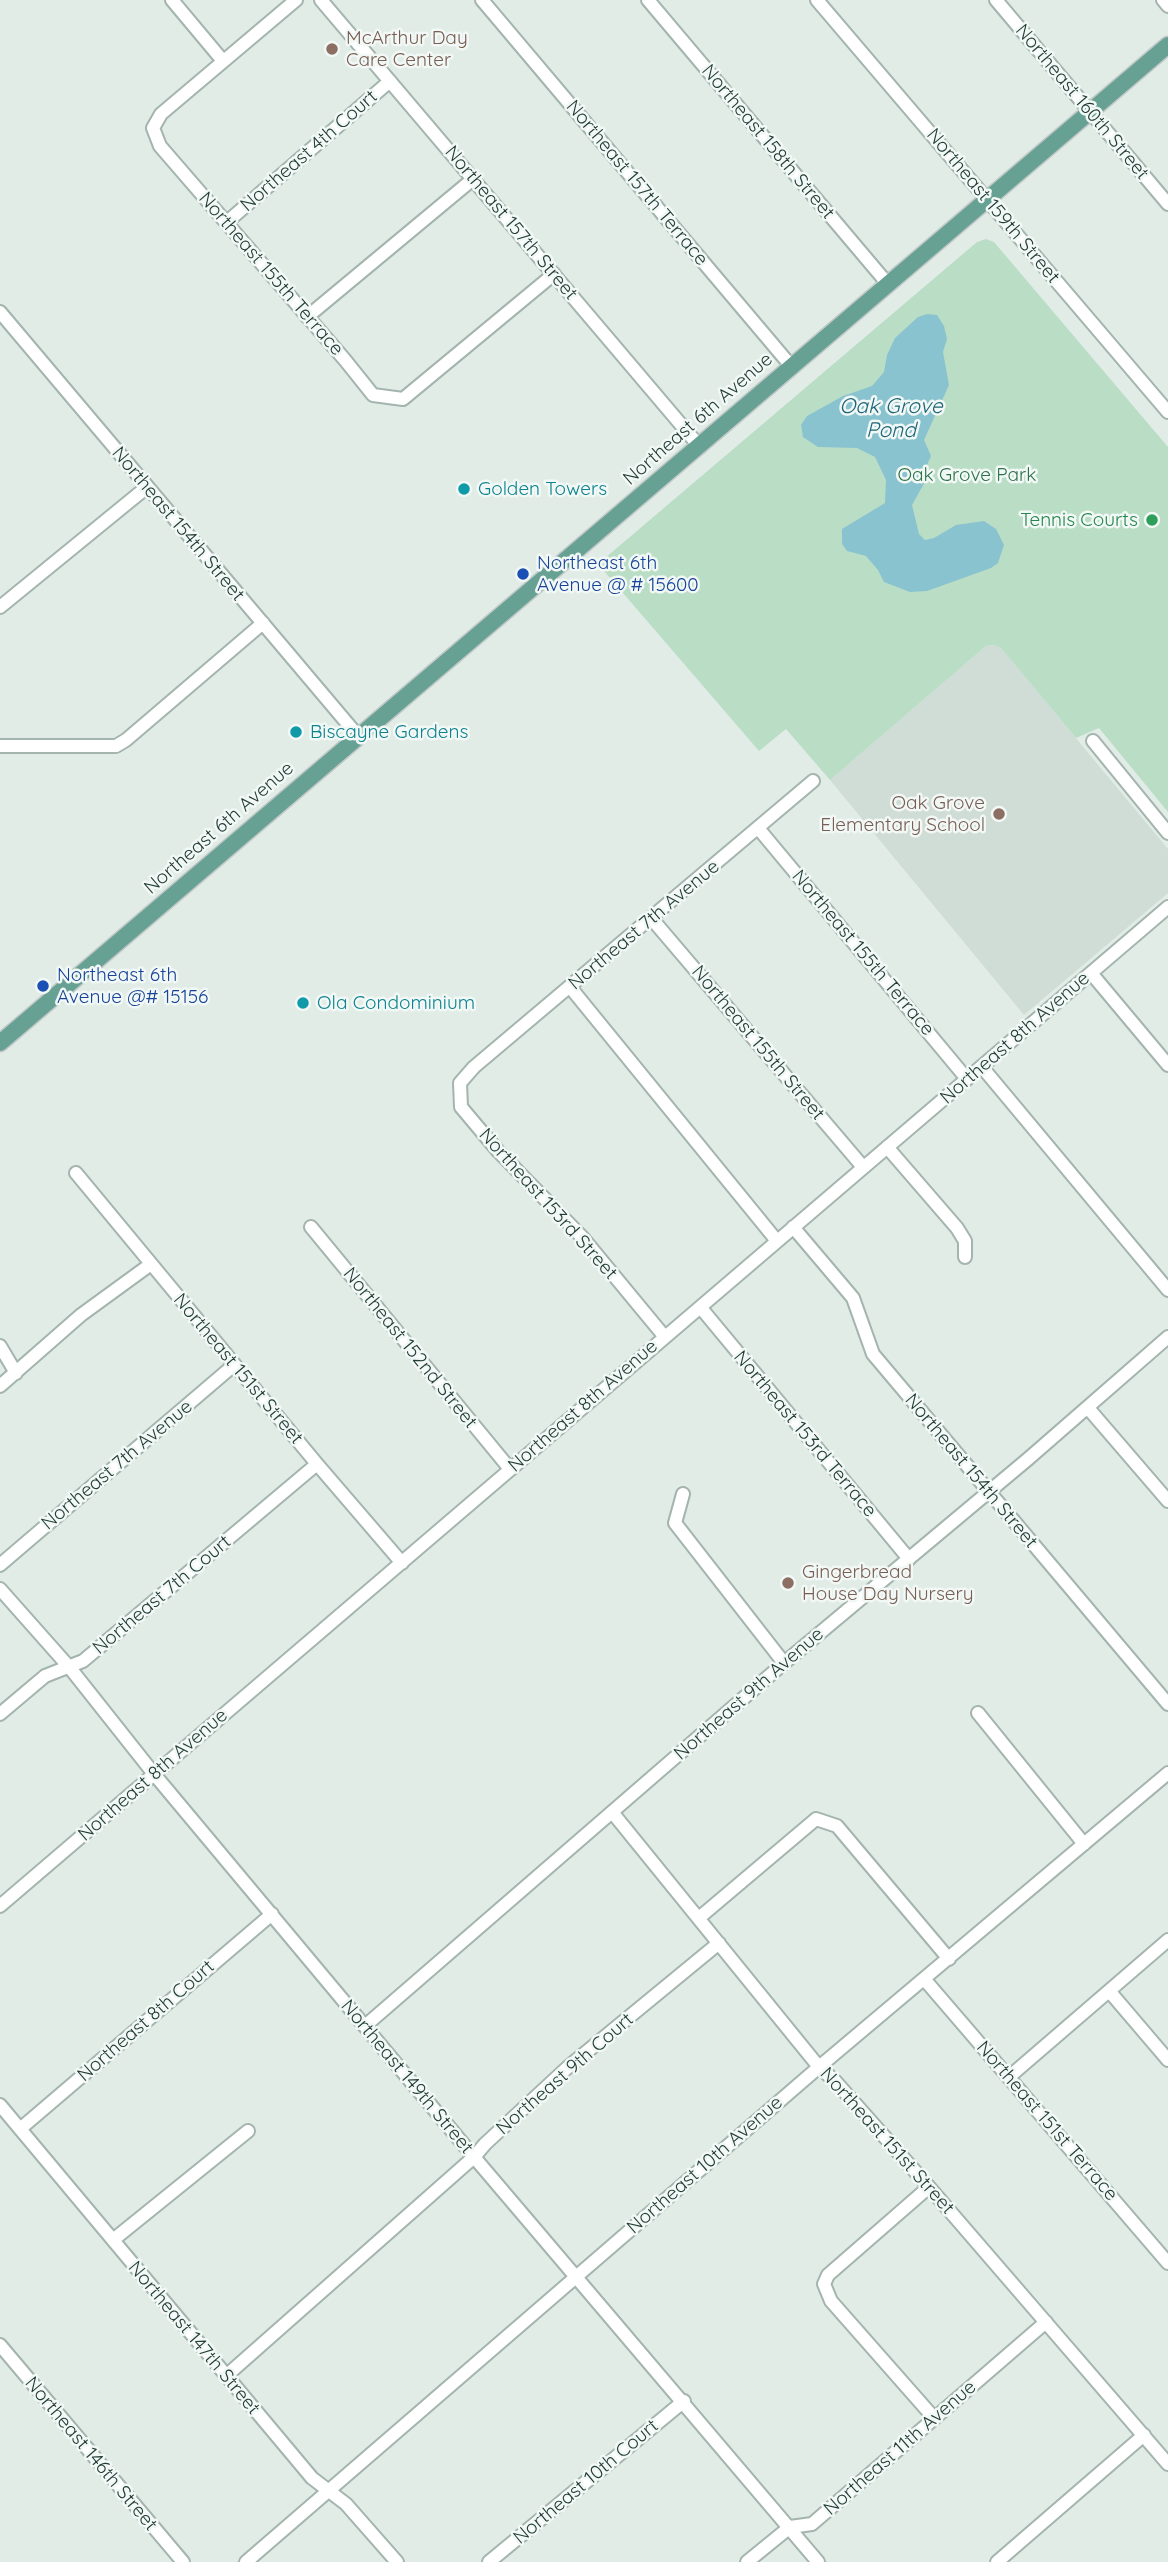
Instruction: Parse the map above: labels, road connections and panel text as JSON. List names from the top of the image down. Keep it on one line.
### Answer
{"streets":{"main road":["Northeast 6th Avenue"],"street":["Northeast 160th Street","Northeast 158th Street","Northeast 4th Court","Northeast 157th Terrace","Northeast 159th Street","Northeast 157th Street","Northeast 155th Terrace","Northeast 154th Street","Northeast 7th Avenue","Northeast 8th Avenue","Northeast 155th Street","Northeast 153rd Street","Northeast 152nd Street","Northeast 151st Street","Northeast 153rd Terrace","Northeast 7th Court","Northeast 9th Avenue","Northeast 8th Court","Northeast 9th Court","Northeast 149th Street","Northeast 151st Terrace","Northeast 10th Avenue","Northeast 147th Street","Northeast 11th Avenue","Northeast 146th Street","Northeast 10th Court"]},"crossings":[["Northeast 160th Street","Northeast 6th Avenue"],["Northeast 158th Street","Northeast 6th Avenue"],["Northeast 4th Court","Northeast 157th Street"],["Northeast 4th Court","Northeast 155th Terrace"],["Northeast 157th Terrace","Northeast 6th Avenue"],["Northeast 159th Street","Northeast 6th Avenue"],["Northeast 157th Street","Northeast 155th Terrace"],["Northeast 157th Street","Northeast 6th Avenue"],["Northeast 155th Terrace","Northeast 7th Avenue"],["Northeast 155th Terrace","Northeast 8th Avenue"],["Northeast 6th Avenue","Northeast 154th Street"],["Northeast 154th Street","Northeast 8th Avenue"],["Northeast 154th Street","Northeast 9th Avenue"],["Northeast 7th Avenue","Northeast 155th Street"],["Northeast 7th Avenue","Northeast 153rd Street"],["Northeast 7th Avenue","Northeast 151st Street"],["Northeast 8th Avenue","Northeast 155th Street"],["Northeast 8th Avenue","Northeast 153rd Street"],["Northeast 8th Avenue","Northeast 152nd Street"],["Northeast 8th Avenue","Northeast 151st Street"],["Northeast 8th Avenue","Northeast 153rd Terrace"],["Northeast 8th Avenue","Northeast 149th Street"],["Northeast 151st Street","Northeast 7th Court"],["Northeast 151st Street","Northeast 9th Avenue"],["Northeast 151st Street","Northeast 9th Court"],["Northeast 151st Street","Northeast 10th Avenue"],["Northeast 151st Street","Northeast 11th Avenue"],["Northeast 153rd Terrace","Northeast 9th Avenue"],["Northeast 7th Court","Northeast 149th Street"],["Northeast 9th Avenue","Northeast 149th Street"],["Northeast 8th Court","Northeast 149th Street"],["Northeast 8th Court","Northeast 147th Street"],["Northeast 9th Court","Northeast 149th Street"],["Northeast 9th Court","Northeast 147th Street"],["Northeast 149th Street","Northeast 10th Avenue"],["Northeast 149th Street","Northeast 11th Avenue"],["Northeast 149th Street","Northeast 10th Court"],["Northeast 151st Terrace","Northeast 10th Avenue"],["Northeast 10th Avenue","Northeast 147th Street"]],"water":["Oak Grove Pond"],"parks":["Oak Grove Park"],"places":["McArthur Day Care Center","Golden Towers","Tennis Courts","Northeast 6th Avenue @ # 15600","Biscayne Gardens","Oak Grove Elementary School","Northeast 6th Avenue @# 15156","Ola Condominium","Gingerbread House Day Nursery"]}
